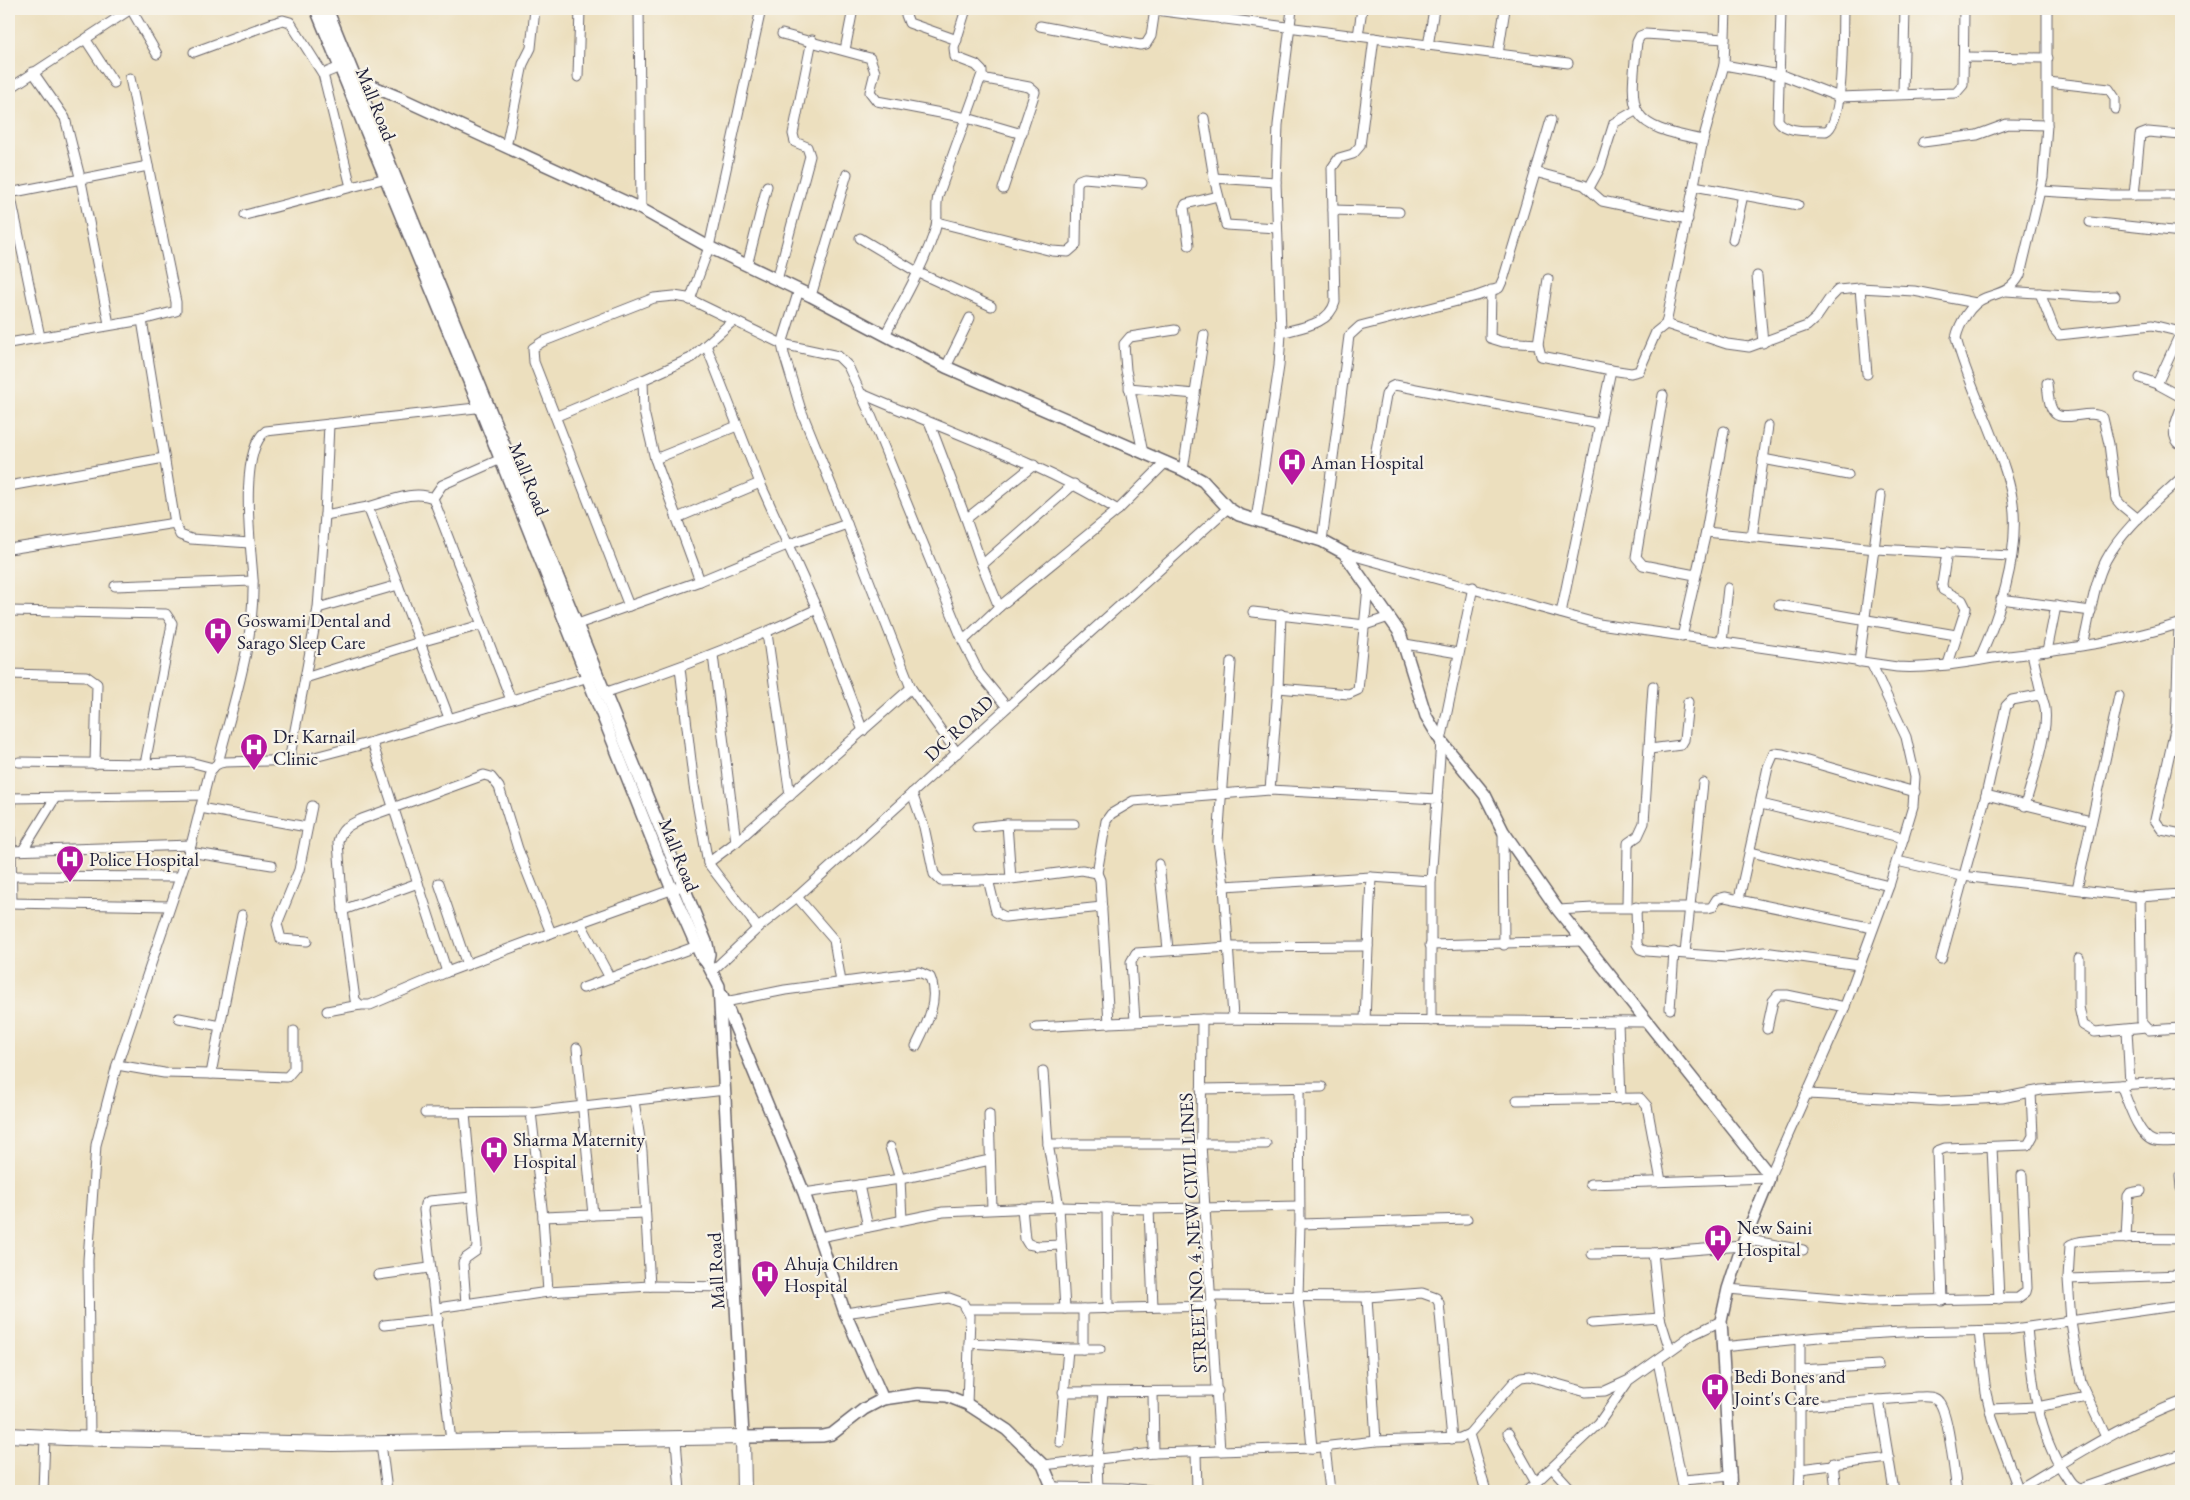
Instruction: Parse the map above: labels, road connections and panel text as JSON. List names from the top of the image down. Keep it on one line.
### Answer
{"streets":{"highway":["Mall Road"],"street":["DC ROAD","STREET NO. 4 ,NEW CIVIL LINES"]},"crossings":[["Mall Road","DC ROAD"]],"places":{"hospital":["Aman Hospital","Goswami Dental and Sarago Sleep Care","Dr. Karnail Clinic","Police Hospital","Sharma Maternity Hospital","New Saini Hospital","Ahuja Children Hospital","Bedi Bones and Joint's Care"]}}
